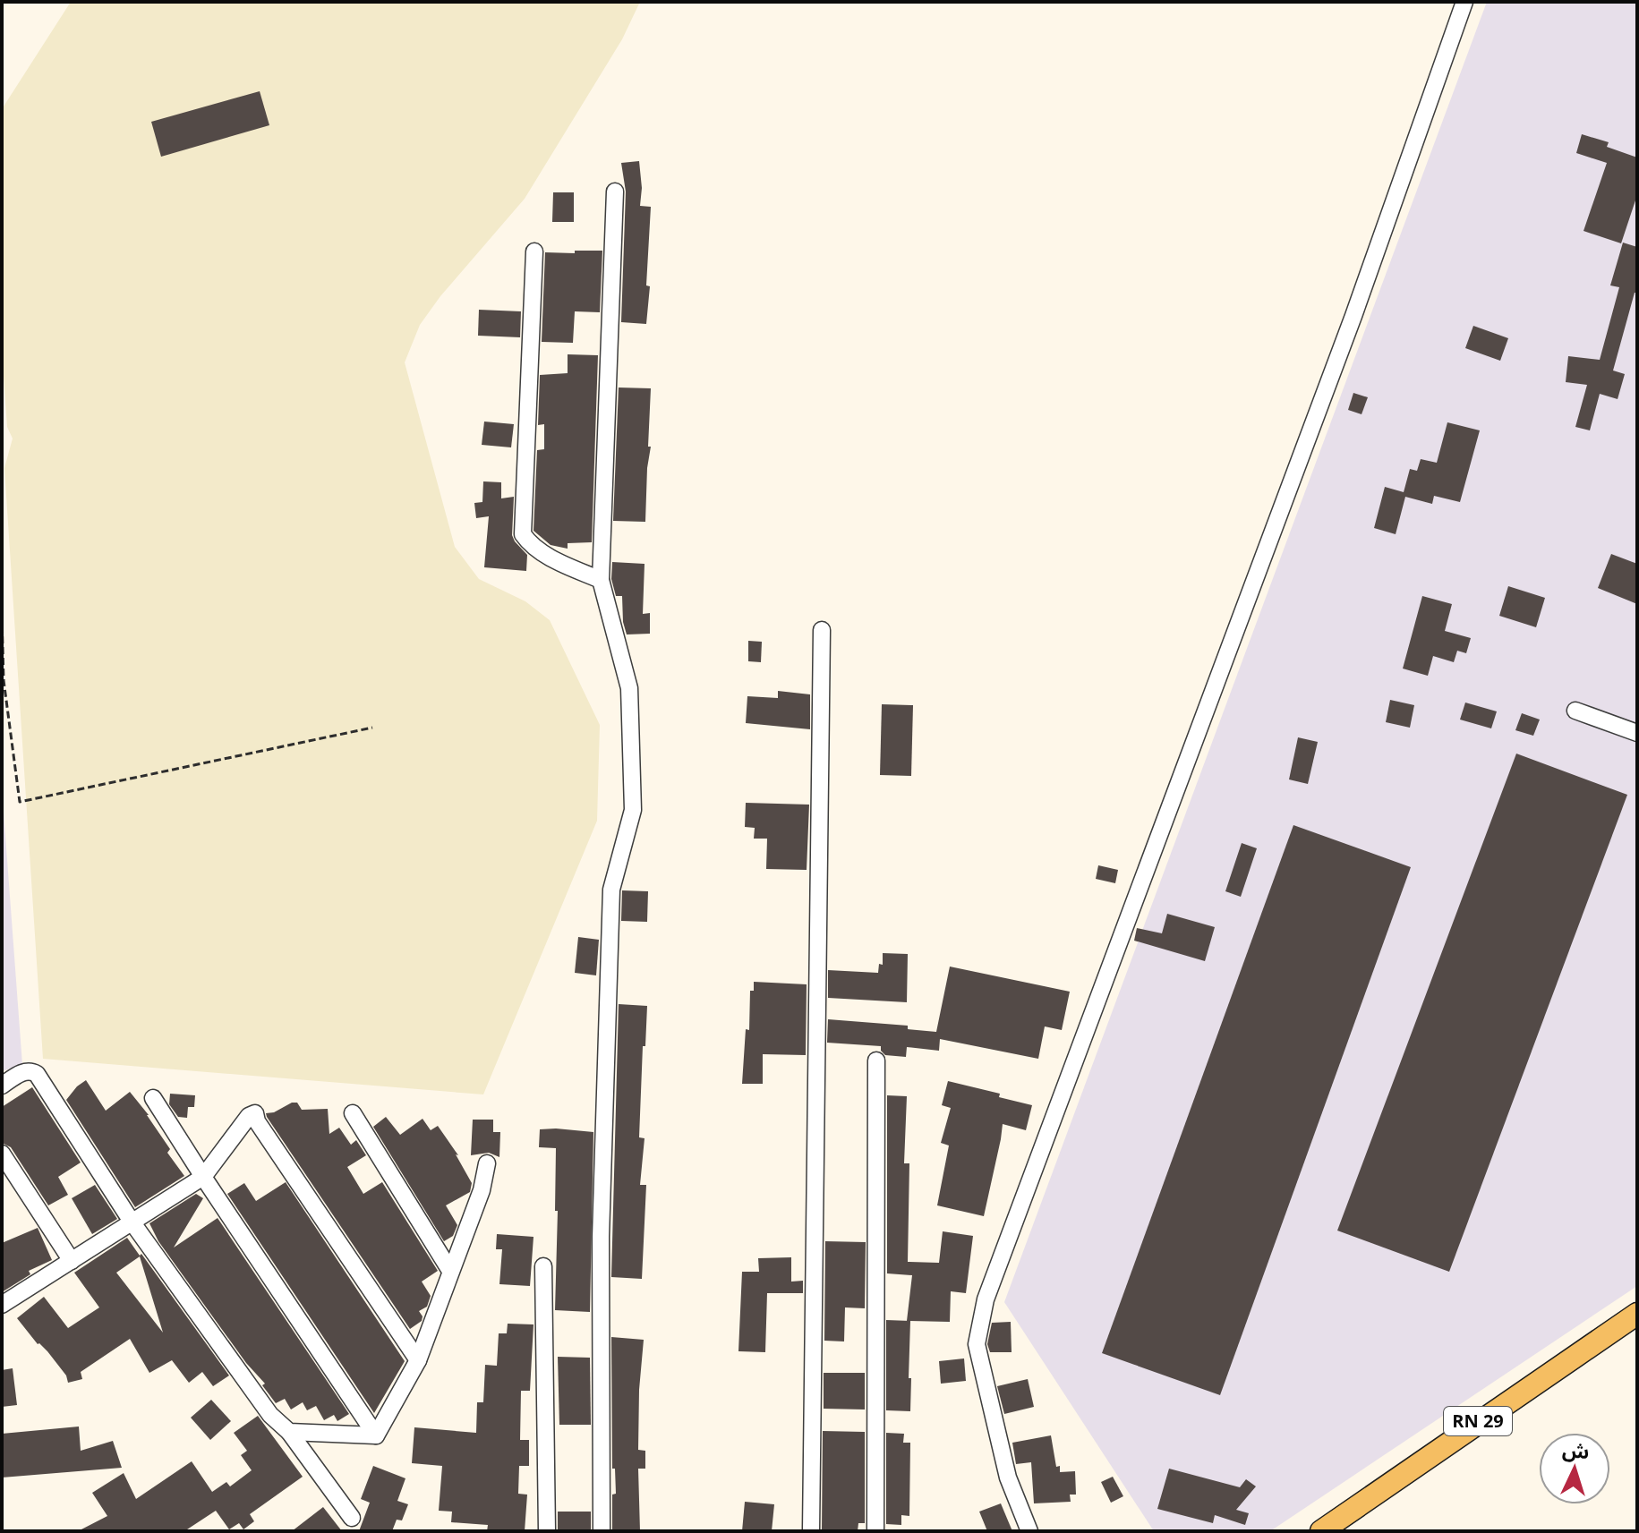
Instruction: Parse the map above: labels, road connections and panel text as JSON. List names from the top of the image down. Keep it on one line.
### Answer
{"streets":{"main road":["RN 29"]},"north":"top"}
